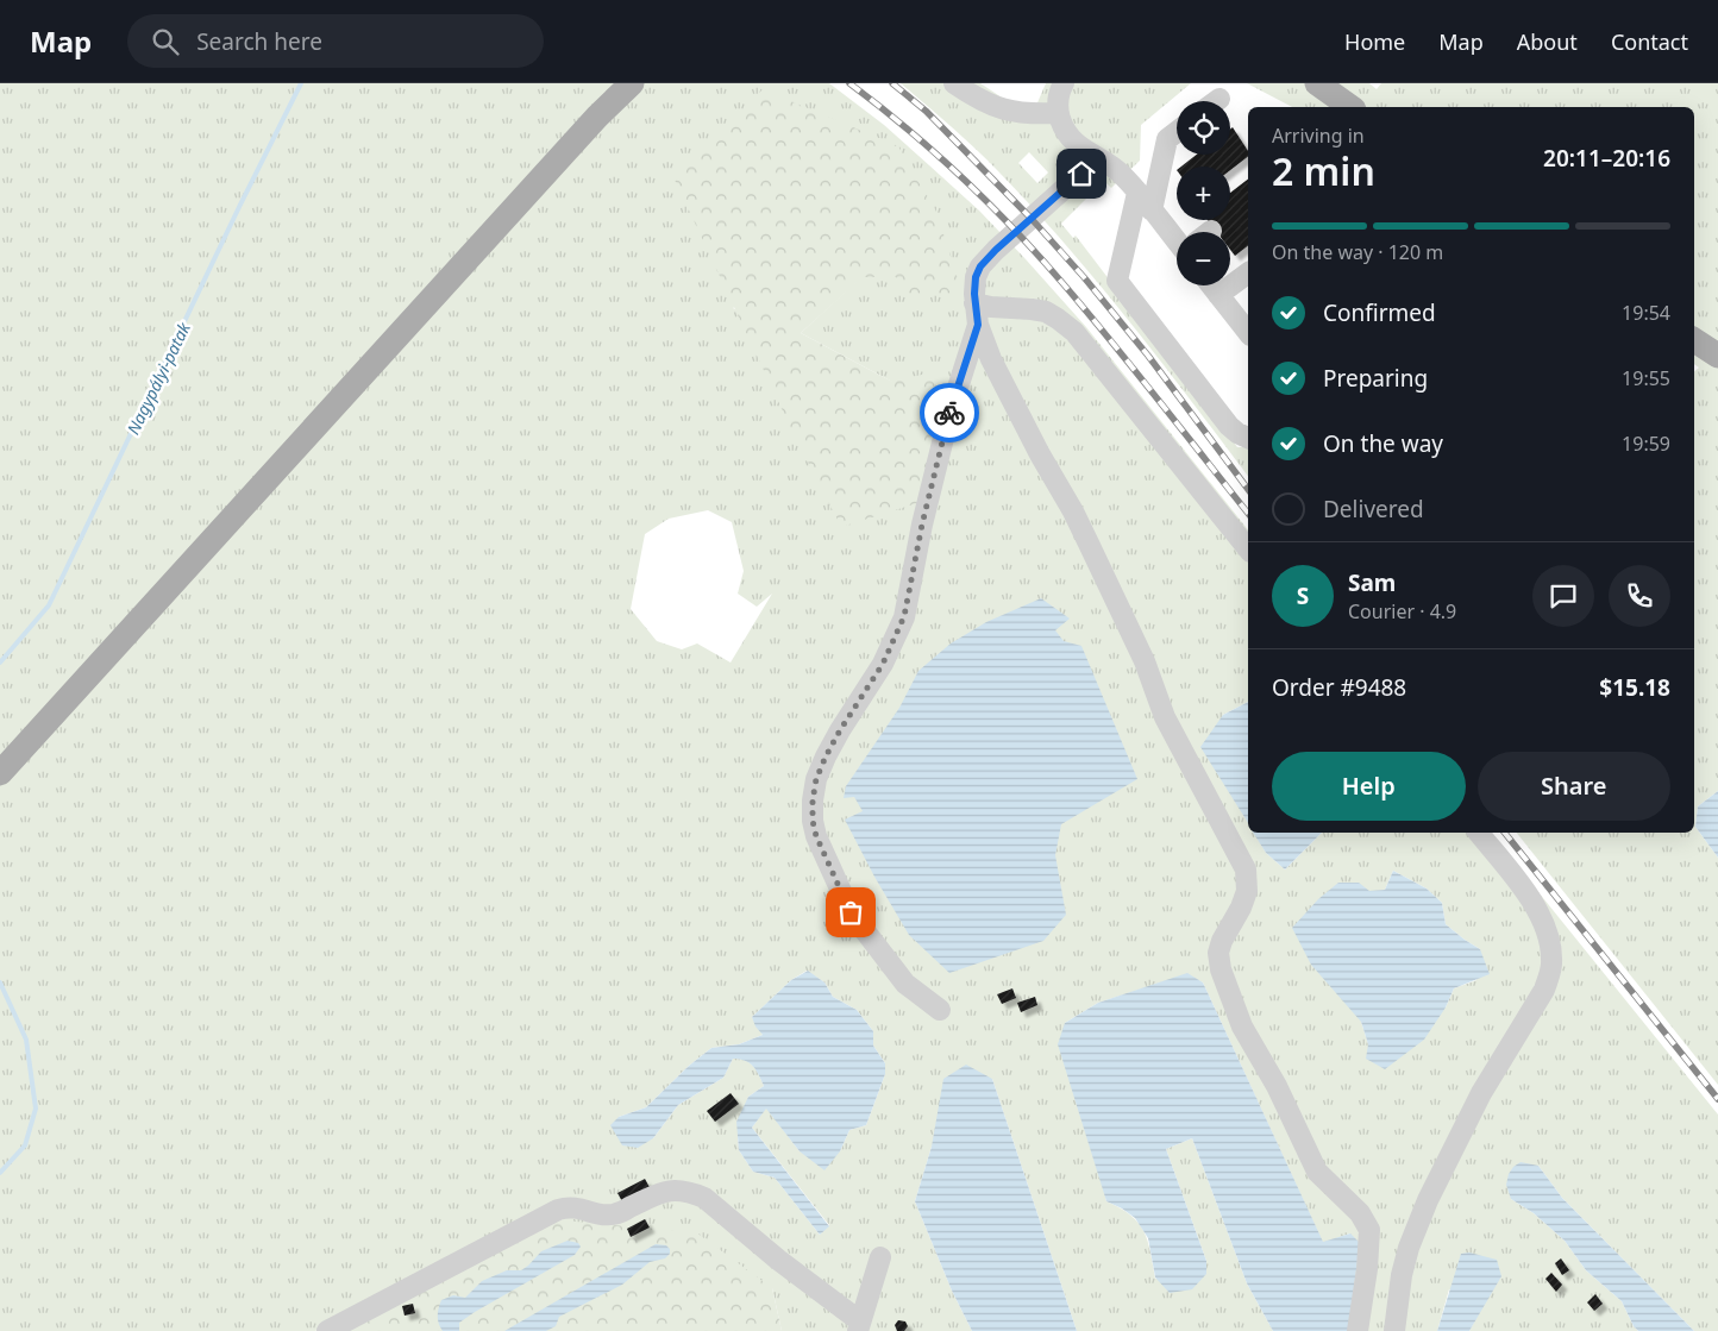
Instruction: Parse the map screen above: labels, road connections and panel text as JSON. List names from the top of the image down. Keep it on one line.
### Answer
{"water":["Nagypályi-patak"],"page":{"header":"Map","search":"Search here","nav":["Home","Map","About","Contact"],"map_buttons":["+","−"],"heading":["2 min","Arriving in","20:11–20:16"],"panel":["Sam","Courier · 4.9","Order #9488","$15.18"],"bar":"On the way · 120 m","list":[["Confirmed","19:54"],["Preparing","19:55"],["On the way","19:59"],"Delivered"],"round":"S","buttons":["Help","Share"]}}
